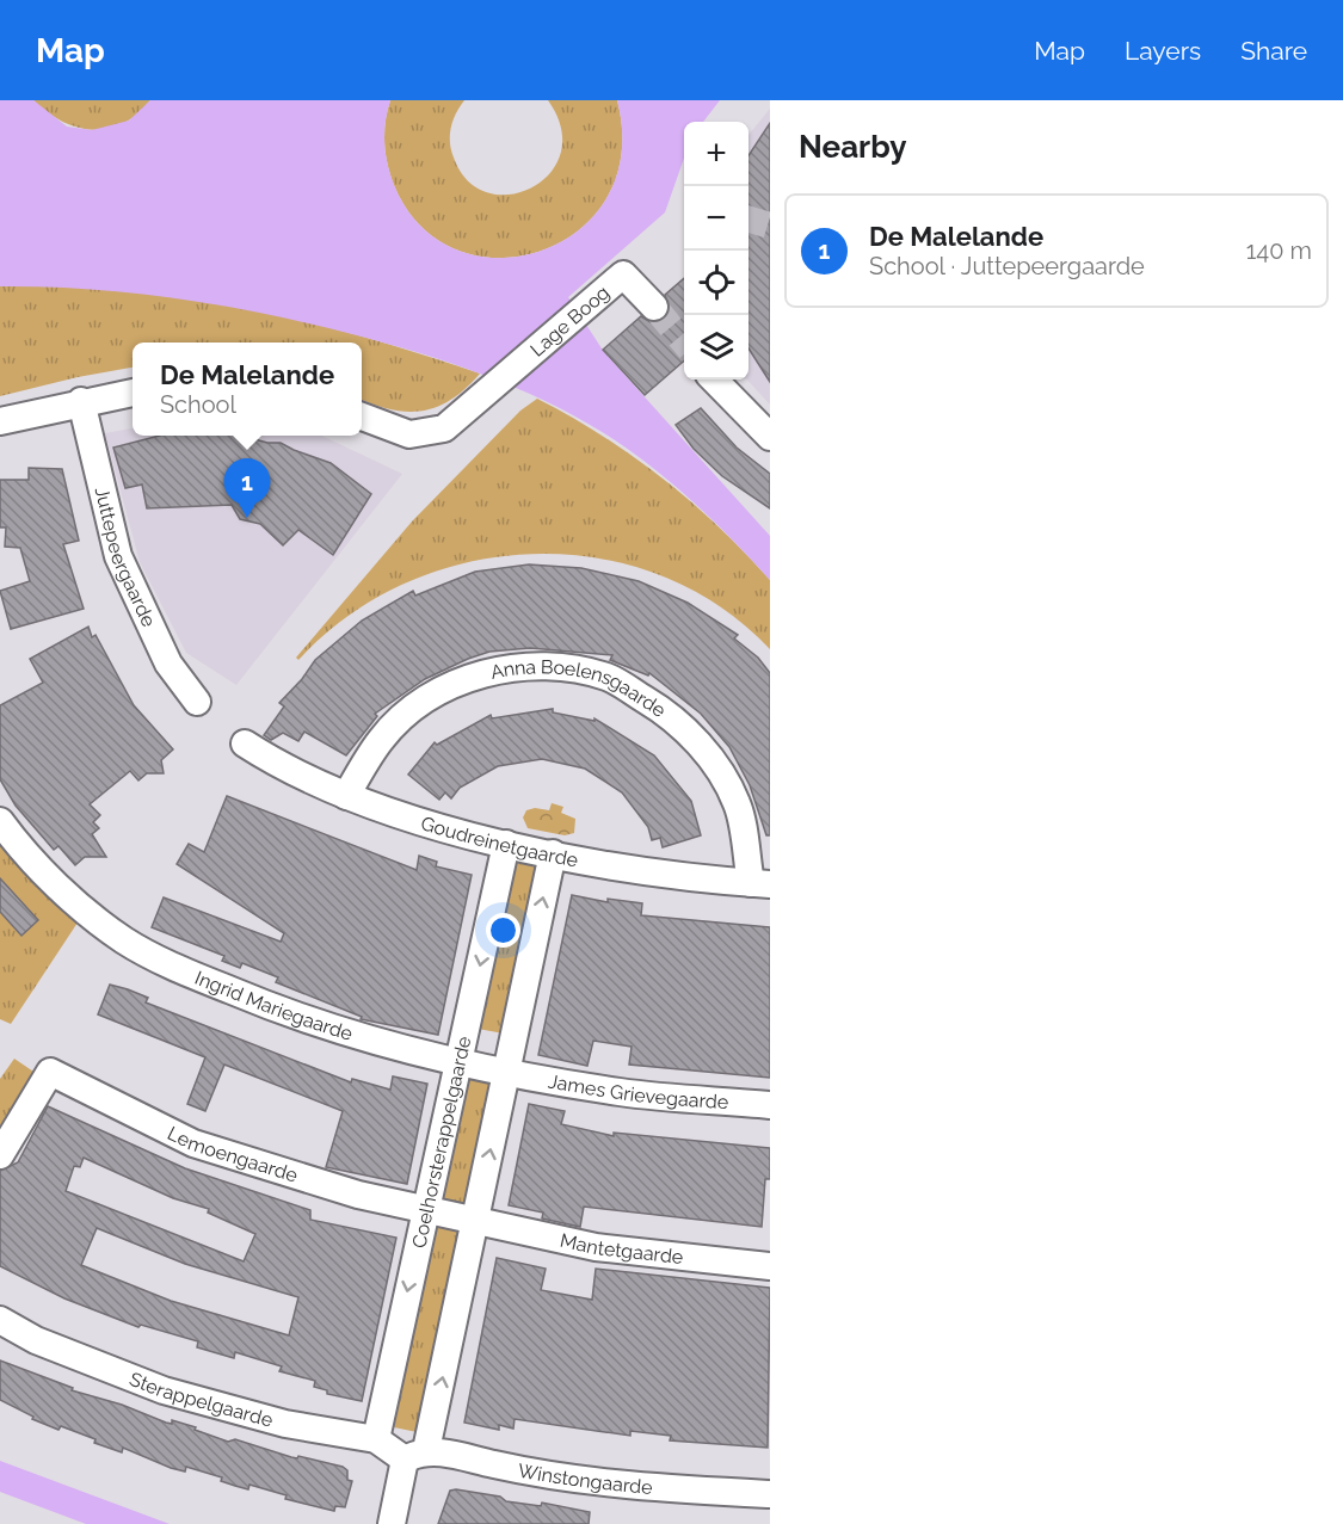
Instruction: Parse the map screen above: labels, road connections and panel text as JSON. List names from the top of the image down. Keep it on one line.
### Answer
{"streets":{"street":["Lage Boog","Juttepeergaarde","Anna Boelensgaarde","Goudreinetgaarde","Ingrid Mariegaarde","James Grievegaarde","Coelhorsterappelgaarde","Lemoengaarde","Mantetgaarde","Sterappelgaarde","Winstongaarde"]},"crossings":[["Anna Boelensgaarde","Goudreinetgaarde"],["Goudreinetgaarde","Coelhorsterappelgaarde"],["Ingrid Mariegaarde","James Grievegaarde"],["Ingrid Mariegaarde","Coelhorsterappelgaarde"],["Coelhorsterappelgaarde","Lemoengaarde"],["Coelhorsterappelgaarde","Sterappelgaarde"],["Lemoengaarde","Mantetgaarde"],["Sterappelgaarde","Winstongaarde"]],"page":{"header":"Map","nav":["Map","Layers","Share"],"heading":"Nearby","map_buttons":["+","−"],"list":[{"mark":"1","name":"De Malelande","note":"School · Juttepeergaarde","value":"140 m"}],"popup":["De Malelande","School"],"pins":"1"}}
